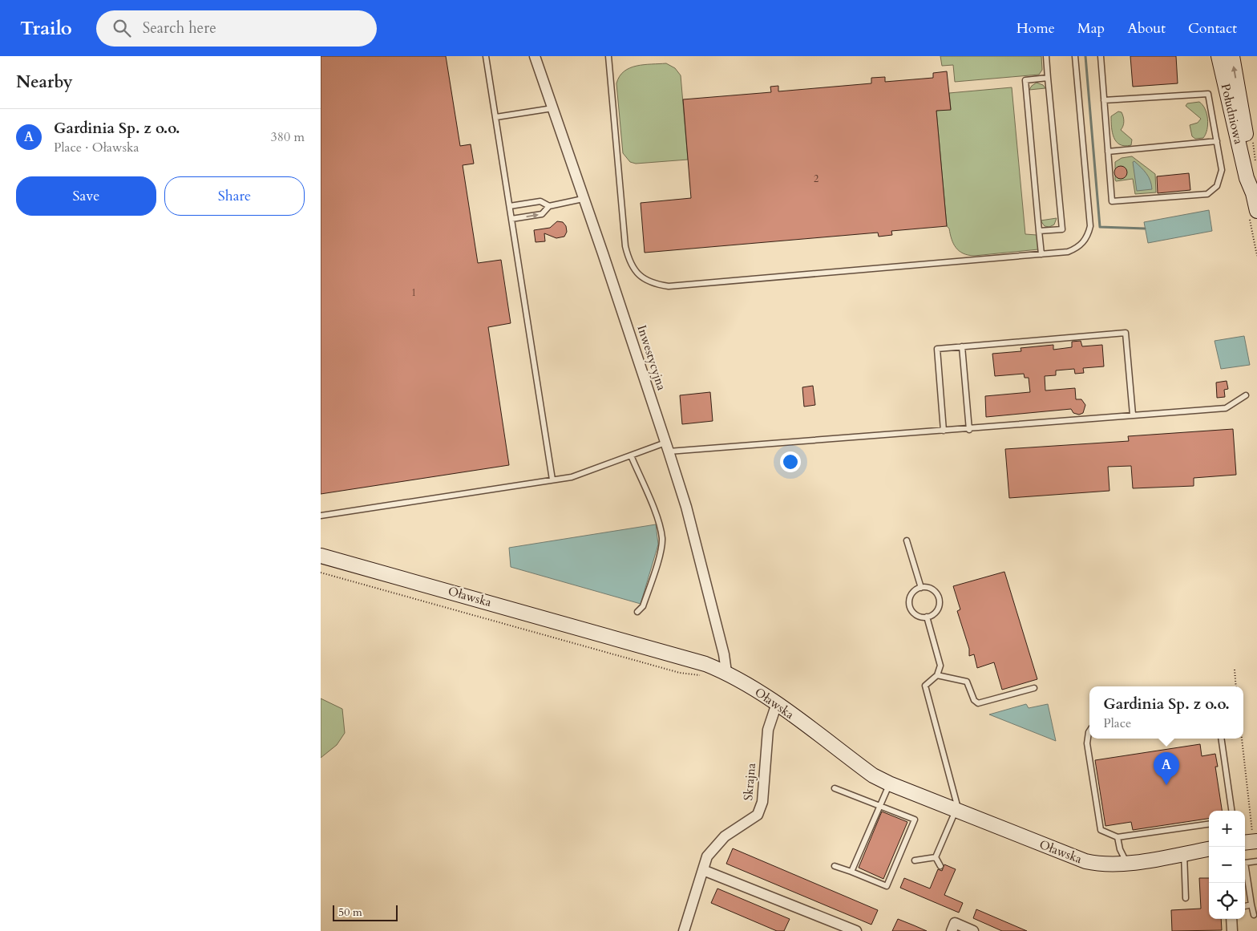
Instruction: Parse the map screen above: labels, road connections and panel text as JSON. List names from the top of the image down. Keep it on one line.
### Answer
{"streets":{"street":["Południowa","Inwestycyjna","Oławska","Skrajna"]},"crossings":[["Inwestycyjna","Oławska"],["Oławska","Skrajna"]],"house_numbers":["2","1"],"scale_bar":"50 m","page":{"header":"Trailo","search":"Search here","nav":["Home","Map","About","Contact"],"heading":"Nearby","list":[{"mark":"A","name":"Gardinia Sp. z o.o.","note":"Place · Oławska","value":"380 m"}],"buttons":["Save","Share"],"popup":["Gardinia Sp. z o.o.","Place"],"pins":"A","map_buttons":["+","−"],"scale":"50 m"}}
